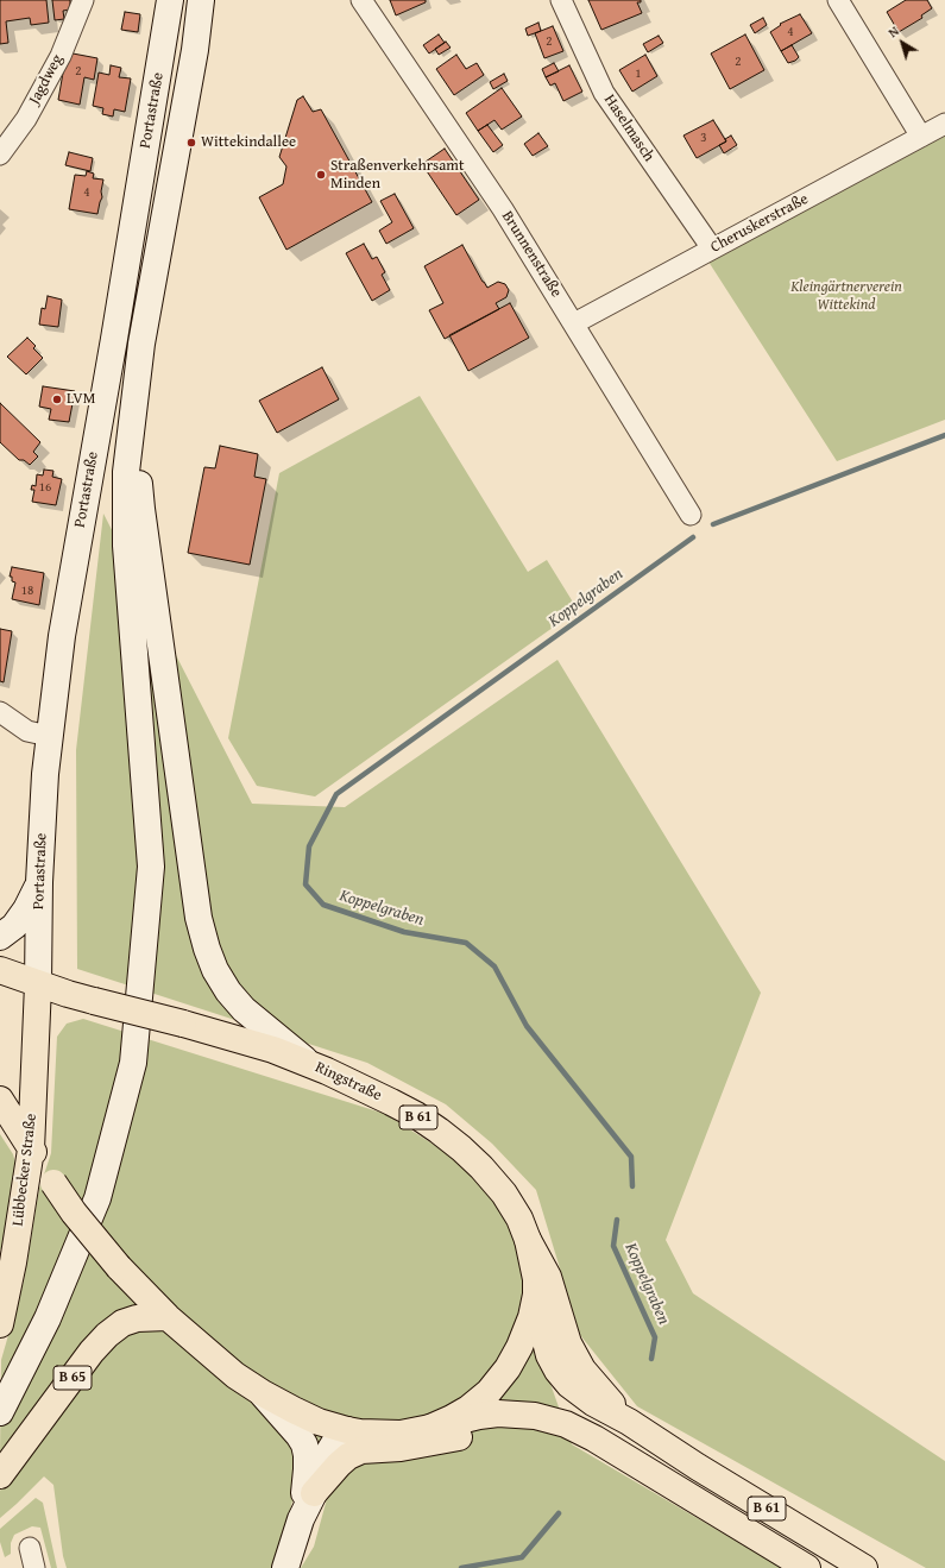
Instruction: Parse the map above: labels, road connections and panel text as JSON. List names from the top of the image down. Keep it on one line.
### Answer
{"streets":{"main road":["Portastraße","Ringstraße","B 61","Lübbecker Straße","B 65"],"street":["Jagdweg","Haselmasch","Cheruskerstraße","Brunnenstraße"]},"crossings":[["Portastraße","Ringstraße"],["Portastraße","Lübbecker Straße"],["Haselmasch","Cheruskerstraße"],["Cheruskerstraße","Brunnenstraße"],["Ringstraße","B 61"],["Ringstraße","Lübbecker Straße"],["B 61","Lübbecker Straße"],["B 61","B 65"]],"water":["Koppelgraben"],"parks":["Kleingärtnerverein Wittekind"],"places":["Wittekindallee","Straßenverkehrsamt Minden","LVM"],"house_numbers":["4","2","2","2","1","3","4","16","18"],"north":"top left"}
